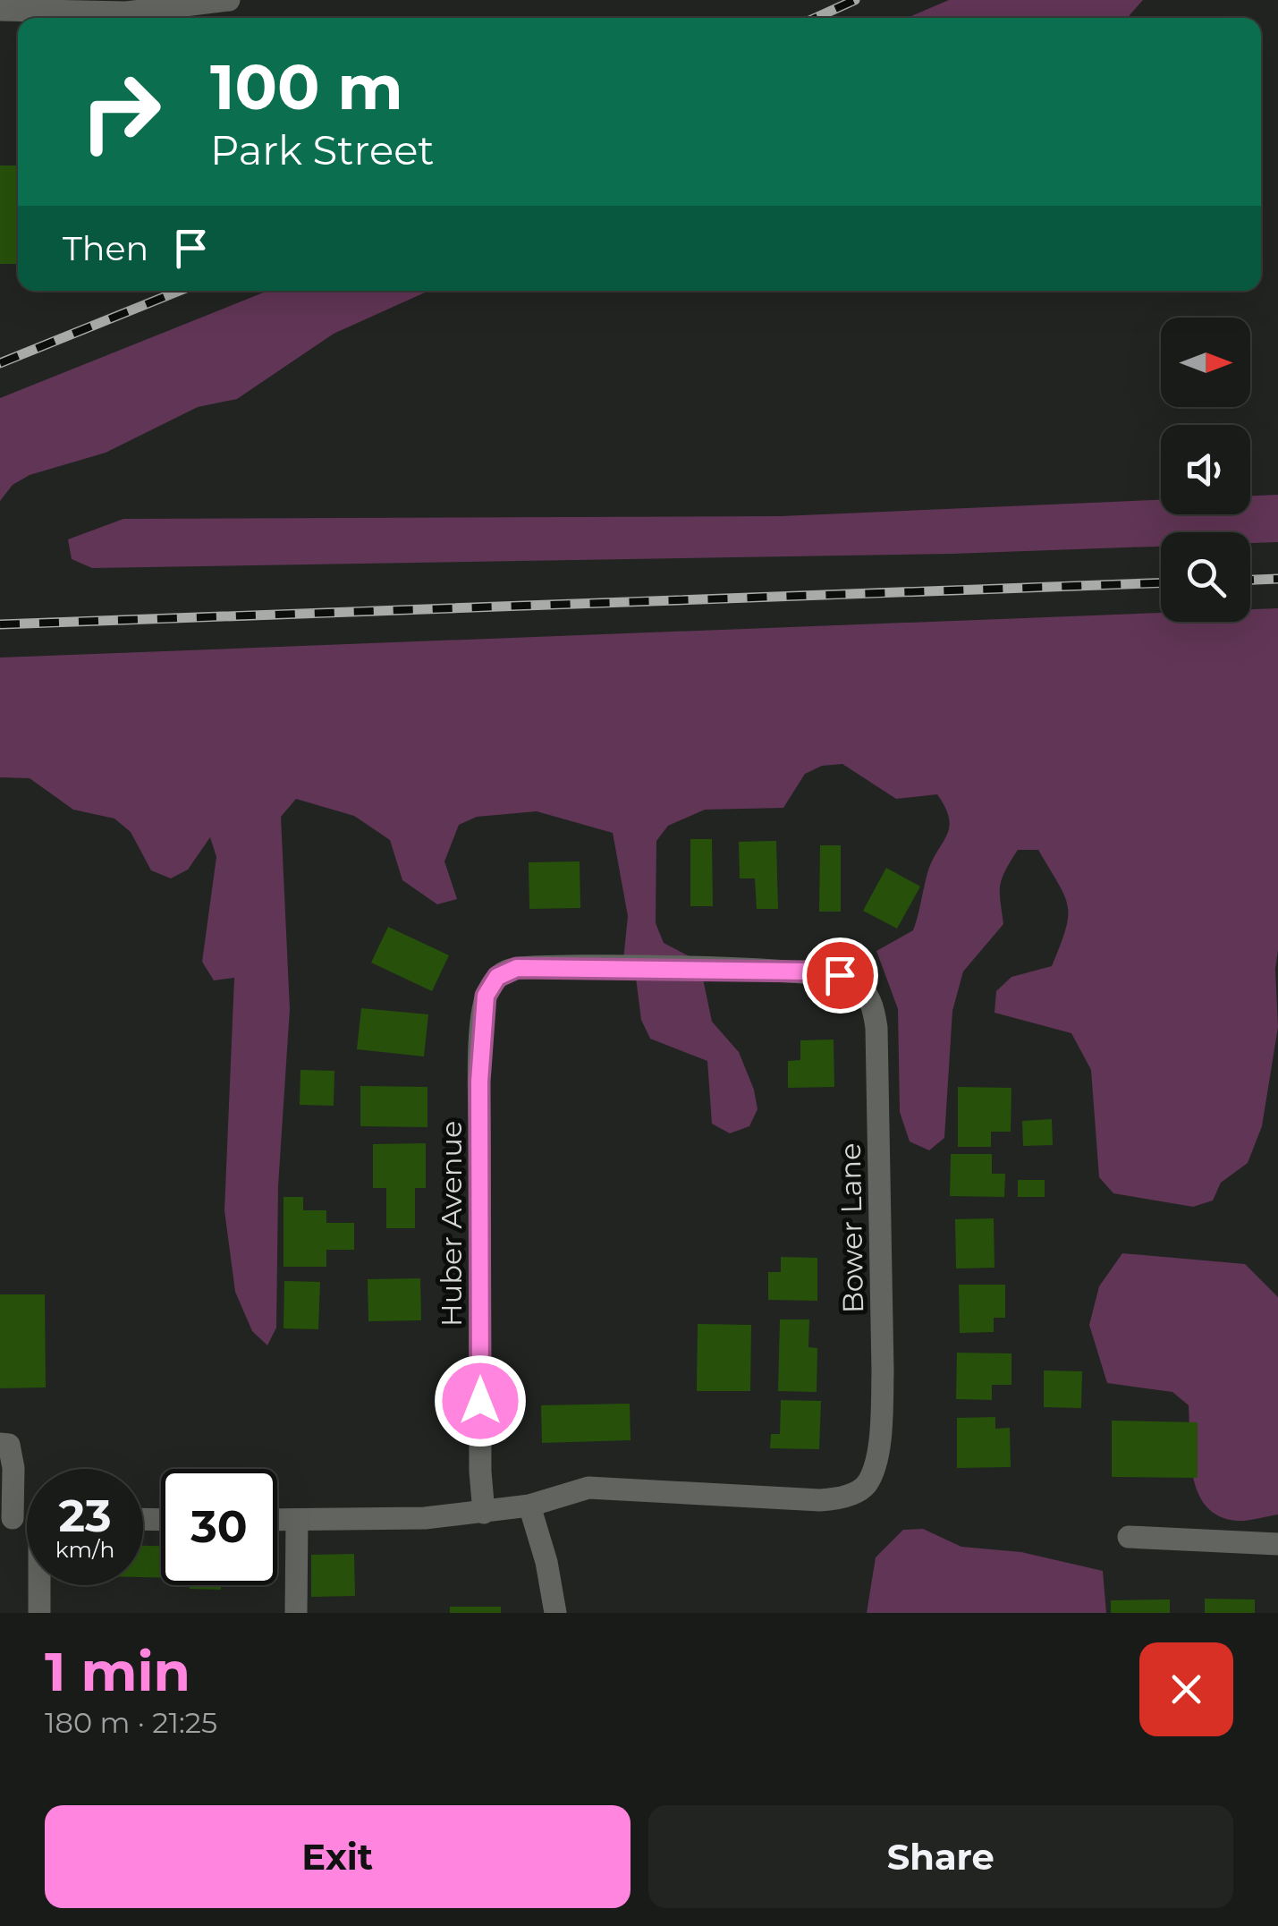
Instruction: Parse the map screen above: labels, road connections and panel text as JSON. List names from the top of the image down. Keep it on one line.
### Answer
{"streets":{"street":["Huber Avenue","Bower Lane"]},"crossings":[["Huber Avenue","Bower Lane"]],"north":"right","page":{"turn":["100 m","Park Street"],"then":"Then","speed":"23 km/h","limit":"30","heading":["1 min","180 m · 21:25"],"buttons":["Exit","Share"]}}
